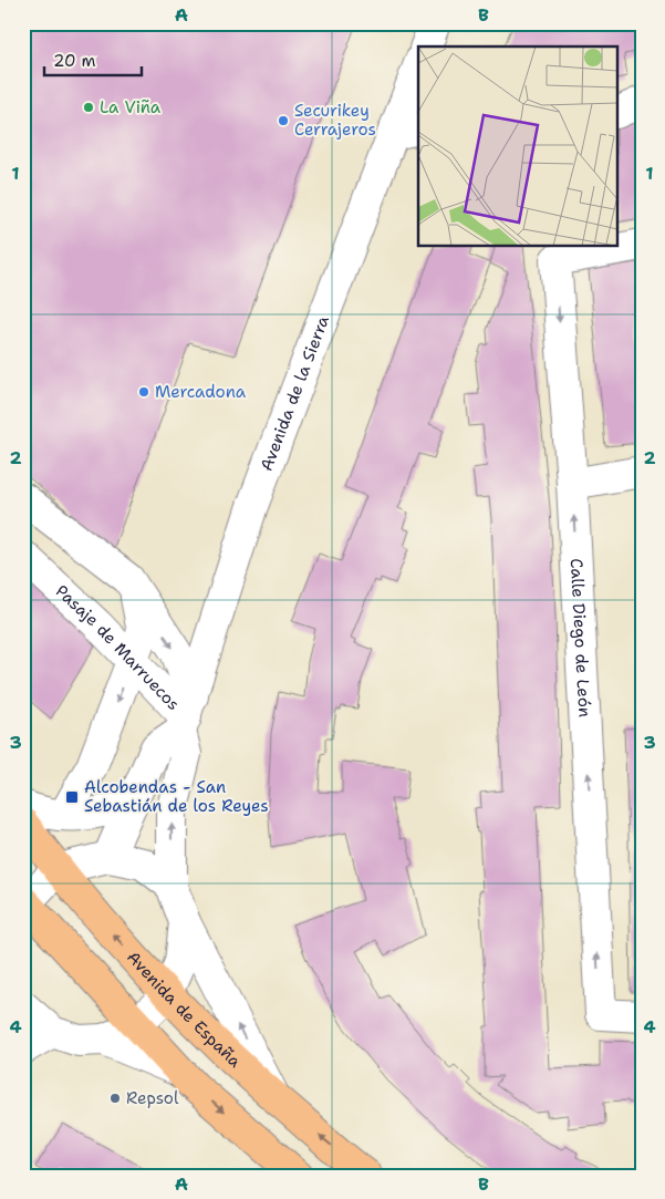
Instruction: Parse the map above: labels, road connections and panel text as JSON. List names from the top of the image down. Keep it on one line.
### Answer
{"streets":{"main road":["Avenida de España"],"street":["Avenida de la Sierra","Calle Diego de León","Pasaje de Marruecos"]},"crossings":[["Avenida de la Sierra","Pasaje de Marruecos"]],"places":{"other":["La Viña","Securikey Cerrajeros","Mercadona","Repsol"],"transit":["Alcobendas - San Sebastián de los Reyes"]},"scale_bar":"20 m","grid":{"columns":["A","B"],"rows":["1","2","3","4"]}}
